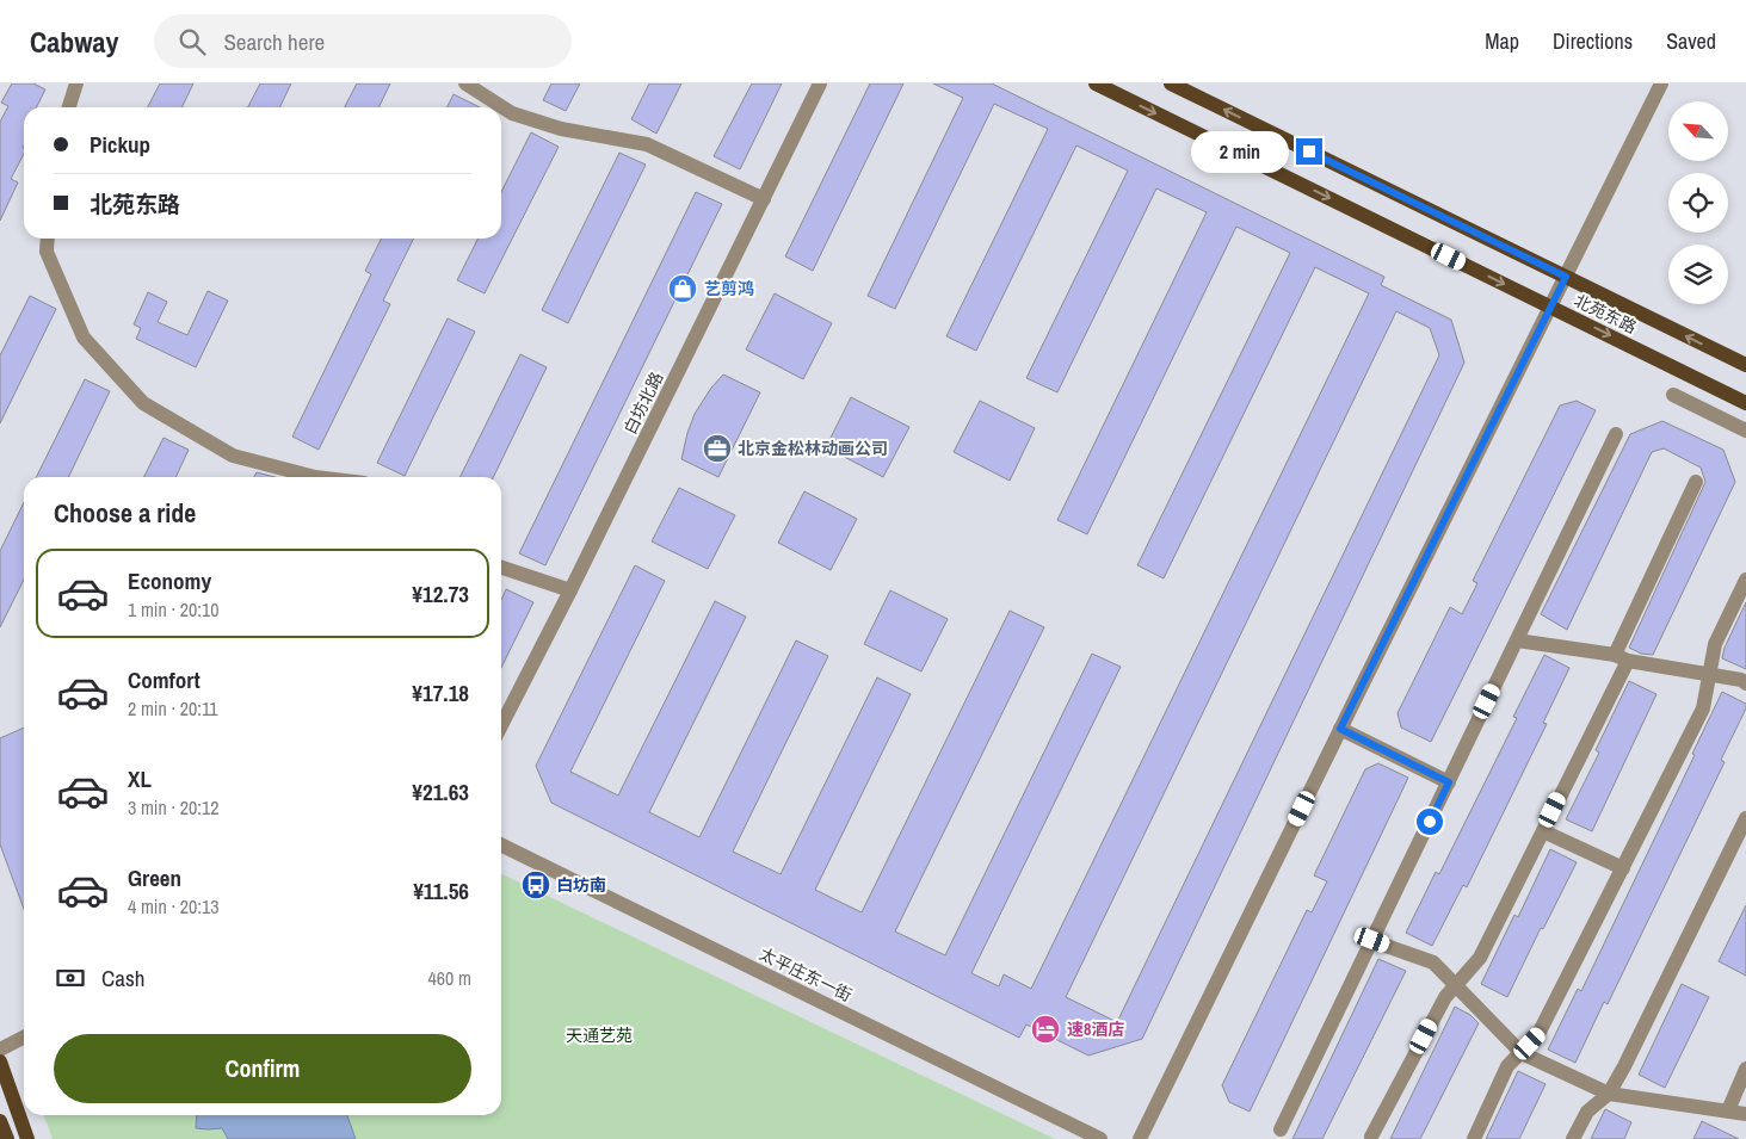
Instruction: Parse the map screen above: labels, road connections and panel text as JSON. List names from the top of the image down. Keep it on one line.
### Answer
{"streets":{"main road":["北苑东路"],"street":["白坊北路","太平庄东一街"]},"parks":["天通艺苑"],"places":{"shop":["艺剪鸿"],"office":["北京金松林动画公司"],"bus stop":["白坊南"],"hotel":["速8酒店"]},"north":"top left","page":{"header":"Cabway","search":"Search here","nav":["Map","Directions","Saved"],"banner":["Pickup","北苑东路"],"bubble":"2 min","heading":"Choose a ride","list":[{"name":"Economy","note":"1 min · 20:10","value":"¥12.73"},{"name":"Comfort","note":"2 min · 20:11","value":"¥17.18"},{"name":"XL","note":"3 min · 20:12","value":"¥21.63"},{"name":"Green","note":"4 min · 20:13","value":"¥11.56"}],"pay":["Cash","460 m"],"buttons":"Confirm"}}
